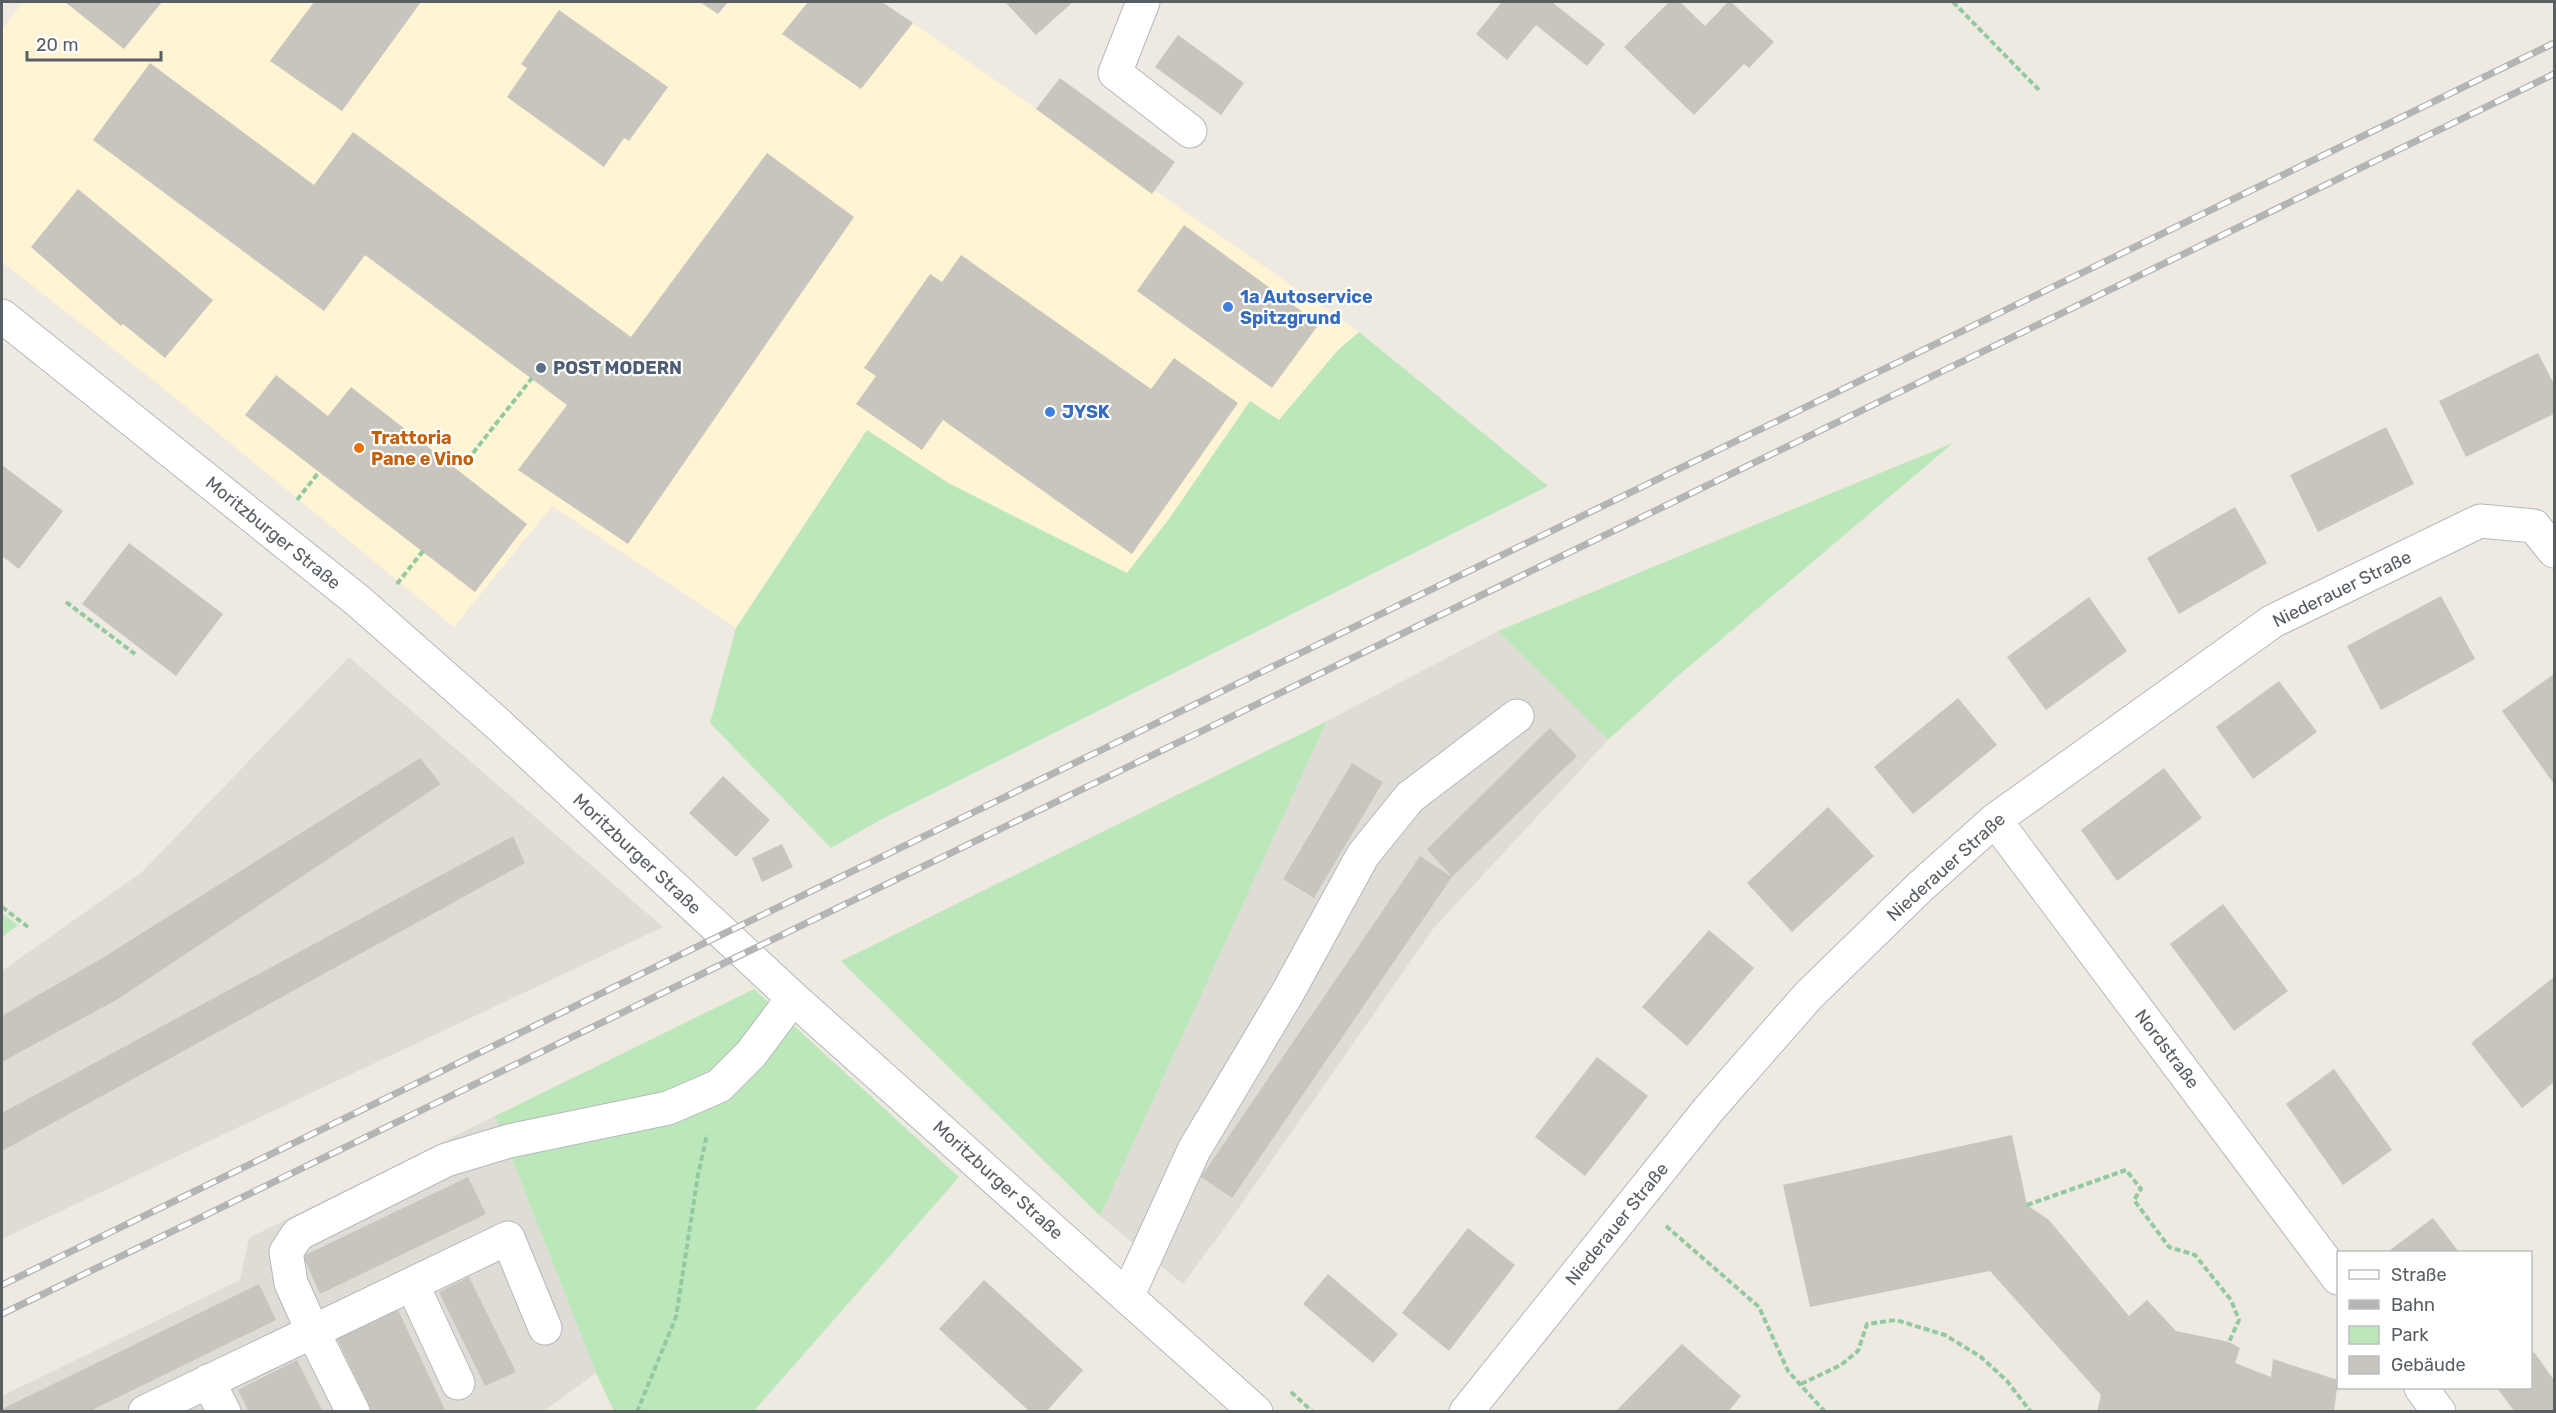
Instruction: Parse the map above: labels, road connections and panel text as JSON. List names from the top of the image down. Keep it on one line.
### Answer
{"streets":{"street":["Moritzburger Straße","Niederauer Straße","Nordstraße"]},"crossings":[["Niederauer Straße","Nordstraße"]],"places":["1a Autoservice Spitzgrund","POST MODERN","JYSK","Trattoria Pane e Vino"],"legend":["Straße","Bahn","Park","Gebäude"],"scale_bar":"20 m"}
